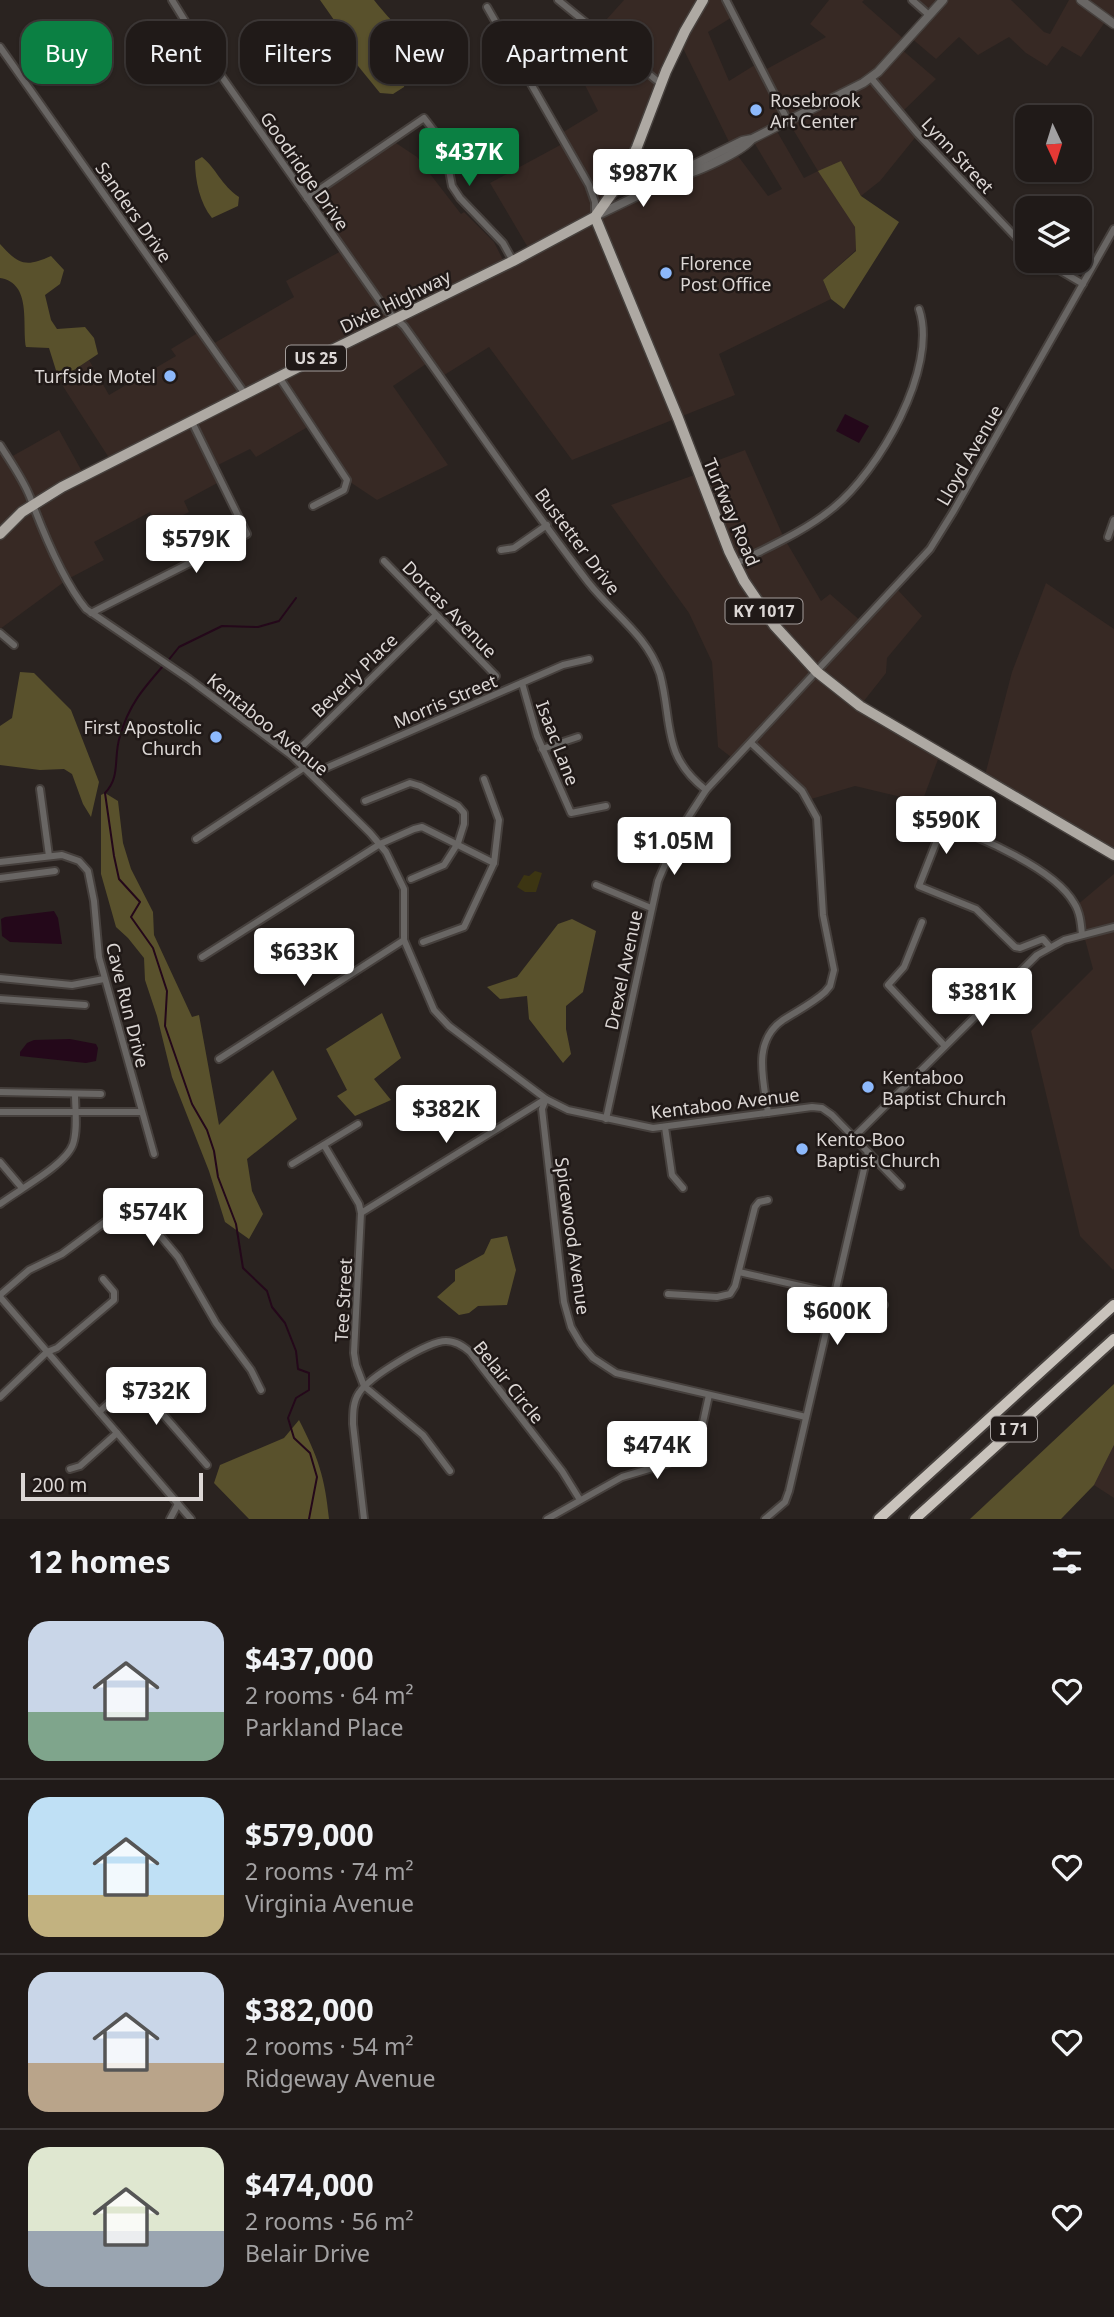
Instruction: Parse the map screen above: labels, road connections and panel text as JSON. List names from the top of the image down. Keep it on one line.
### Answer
{"streets":{"highway":["I 71"],"main road":["Dixie Highway","US 25","Turfway Road","KY 1017"],"street":["Lynn Street","Goodridge Drive","Sanders Drive","Lloyd Avenue","Bustetter Drive","Dorcas Avenue","Beverly Place","Morris Street","Kentaboo Avenue","Isaac Lane","Drexel Avenue","Cave Run Drive","Spicewood Avenue","Tee Street","Belair Circle"]},"crossings":[["Goodridge Drive","Dixie Highway"],["Goodridge Drive","Bustetter Drive"],["Sanders Drive","Dixie Highway"],["Dixie Highway","Turfway Road"],["Dixie Highway","Bustetter Drive"],["Dixie Highway","Kentaboo Avenue"],["Lloyd Avenue","Turfway Road"],["Lloyd Avenue","Drexel Avenue"],["Turfway Road","Drexel Avenue"],["Bustetter Drive","Drexel Avenue"],["Dorcas Avenue","Beverly Place"],["Beverly Place","Kentaboo Avenue"],["Morris Street","Kentaboo Avenue"],["Morris Street","Isaac Lane"],["Kentaboo Avenue","Drexel Avenue"],["Kentaboo Avenue","Spicewood Avenue"],["Tee Street","Belair Circle"]],"places":["Rosebrook Art Center","Florence Post Office","Turfside Motel","First Apostolic Church","Kentaboo Baptist Church","Kento-Boo Baptist Church"],"scale_bar":"200 m","north":"bottom","page":{"chip":["Buy","Rent","Filters","New","Apartment"],"price":["$437K","$987K","$579K","$590K","$1.05M","$633K","$381K","$382K","$574K","$600K","$732K","$474K"],"scale":"200 m","heading":"12 homes","list":[{"name":"$437,000","note":"2 rooms · 64 m² · Parkland Place"},{"name":"$579,000","note":"2 rooms · 74 m² · Virginia Avenue"},{"name":"$382,000","note":"2 rooms · 54 m² · Ridgeway Avenue"},{"name":"$474,000","note":"2 rooms · 56 m² · Belair Drive"}]}}
